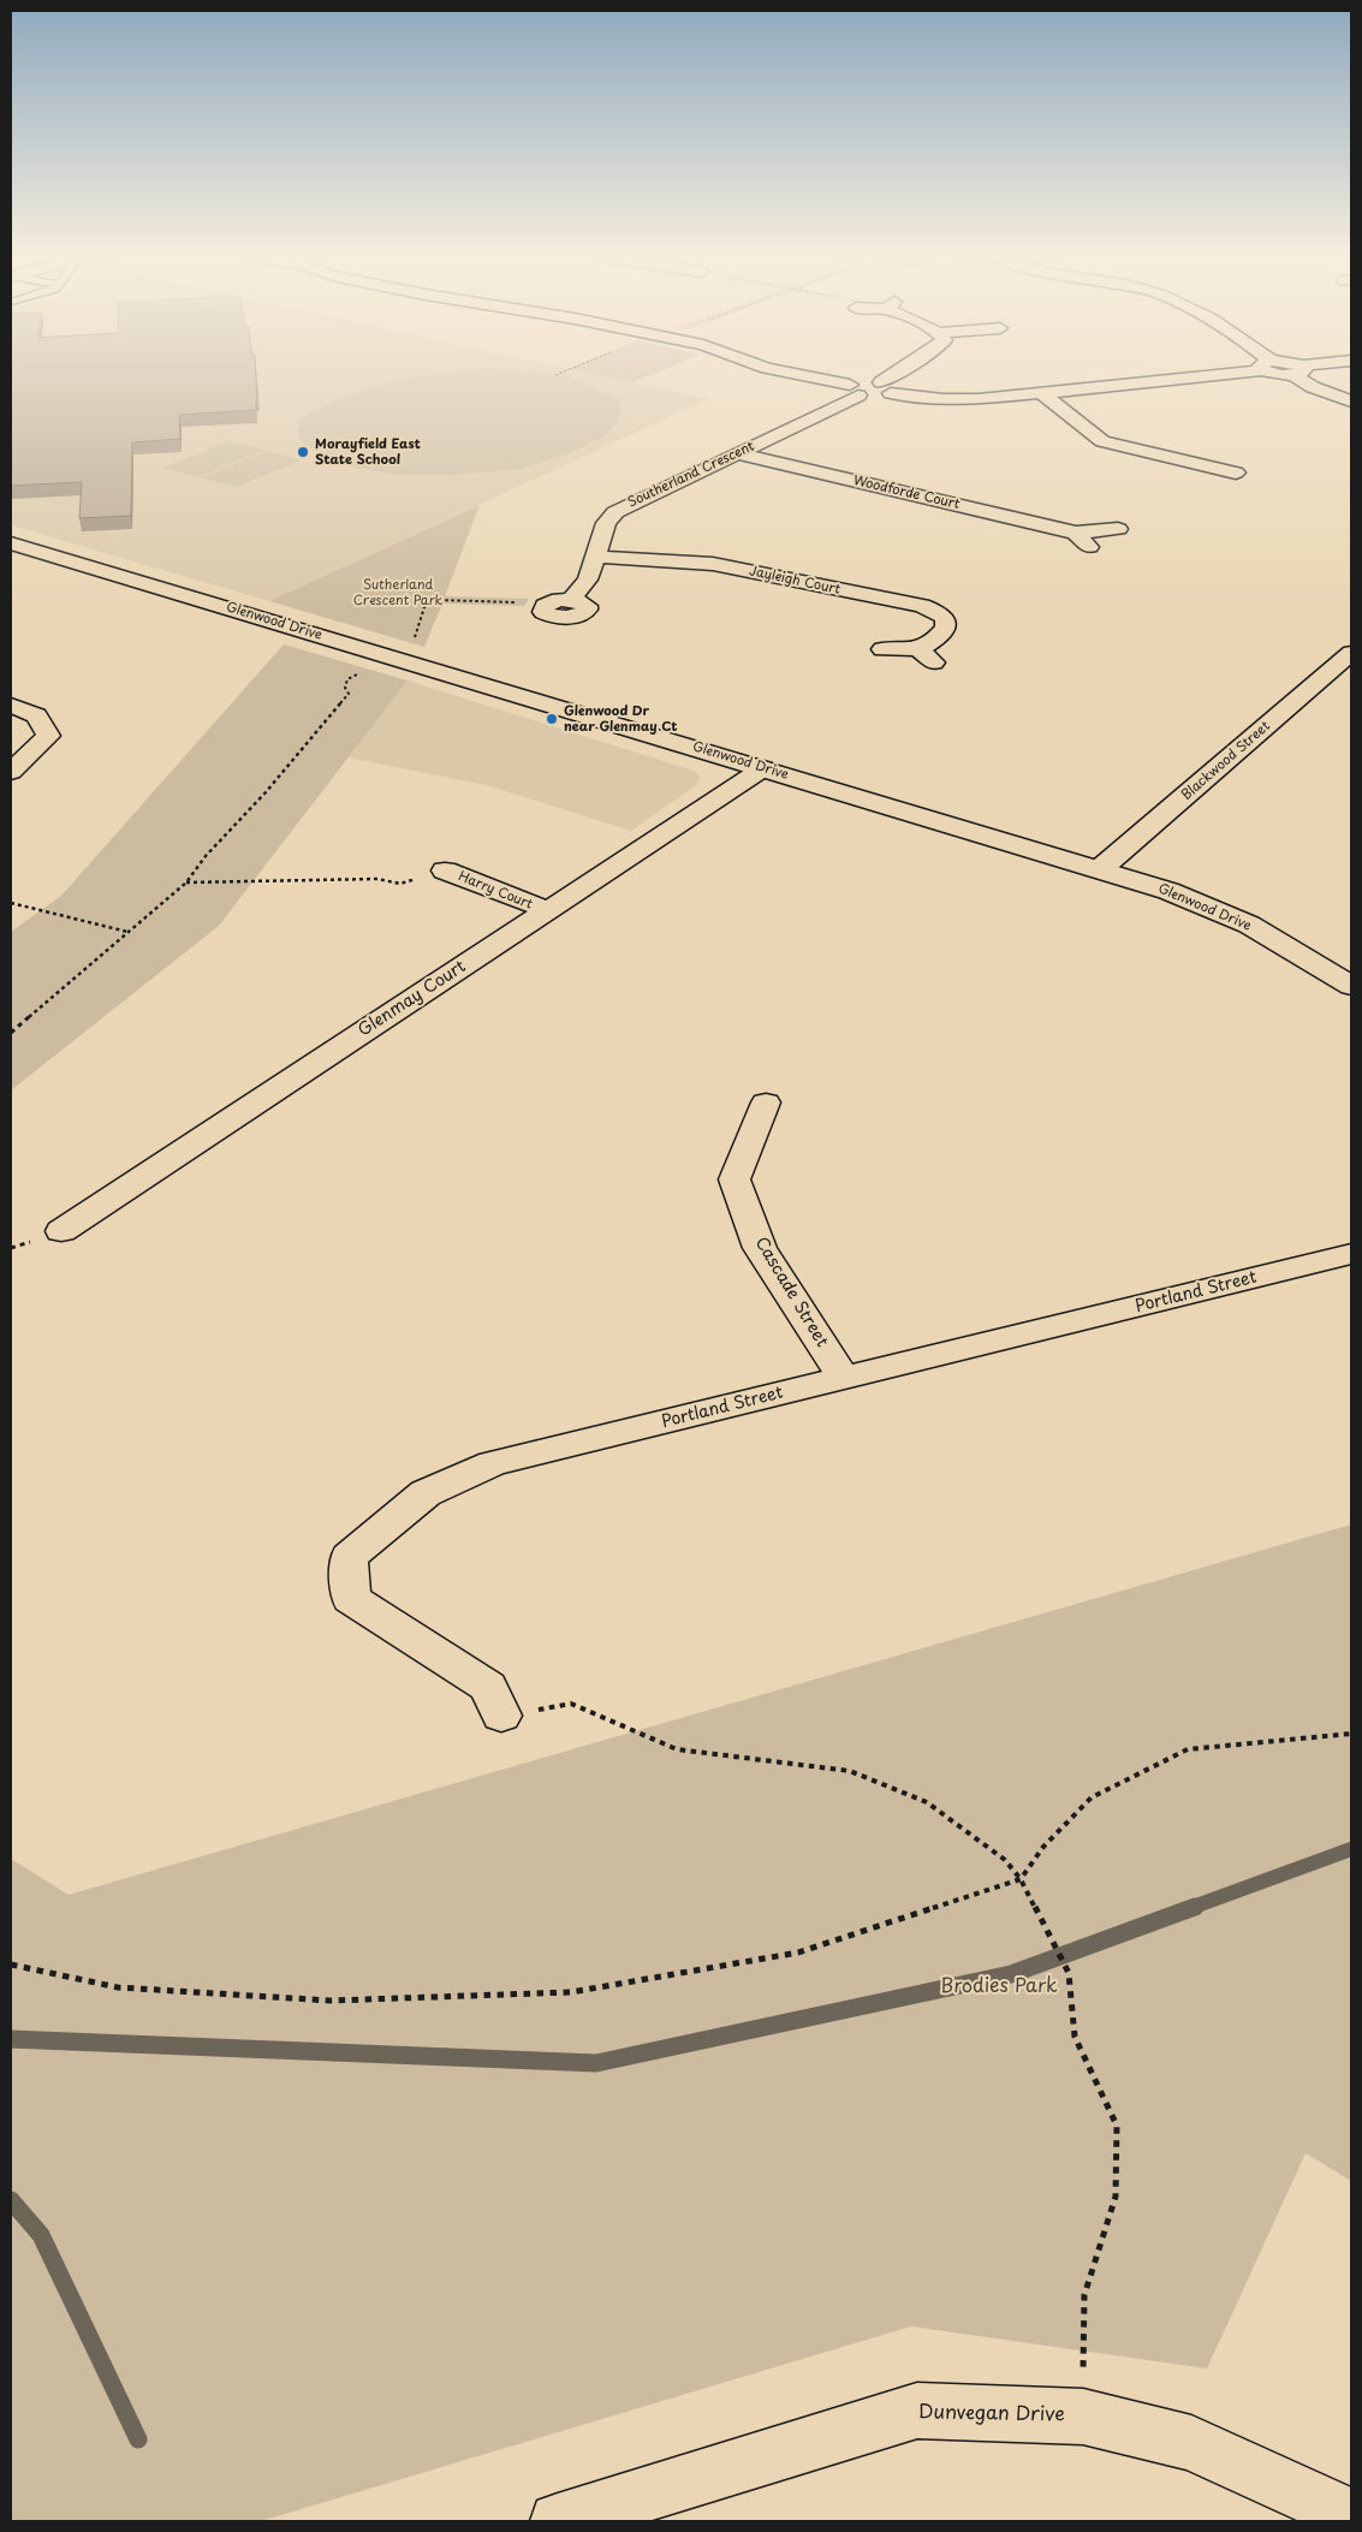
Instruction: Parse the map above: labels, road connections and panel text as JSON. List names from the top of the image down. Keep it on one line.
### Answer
{"streets":{"street":["Southerland Crescent","Woodforde Court","Jayleigh Court","Glenwood Drive","Blackwood Street","Harry Court","Glenmay Court","Cascade Street","Portland Street","Dunvegan Drive"]},"crossings":[["Southerland Crescent","Woodforde Court"],["Southerland Crescent","Jayleigh Court"],["Glenwood Drive","Blackwood Street"],["Glenwood Drive","Glenmay Court"],["Harry Court","Glenmay Court"],["Cascade Street","Portland Street"]],"parks":["Sutherland Crescent Park","Brodies Park"],"places":["Morayfield East State School","Glenwood Dr near Glenmay Ct"]}
